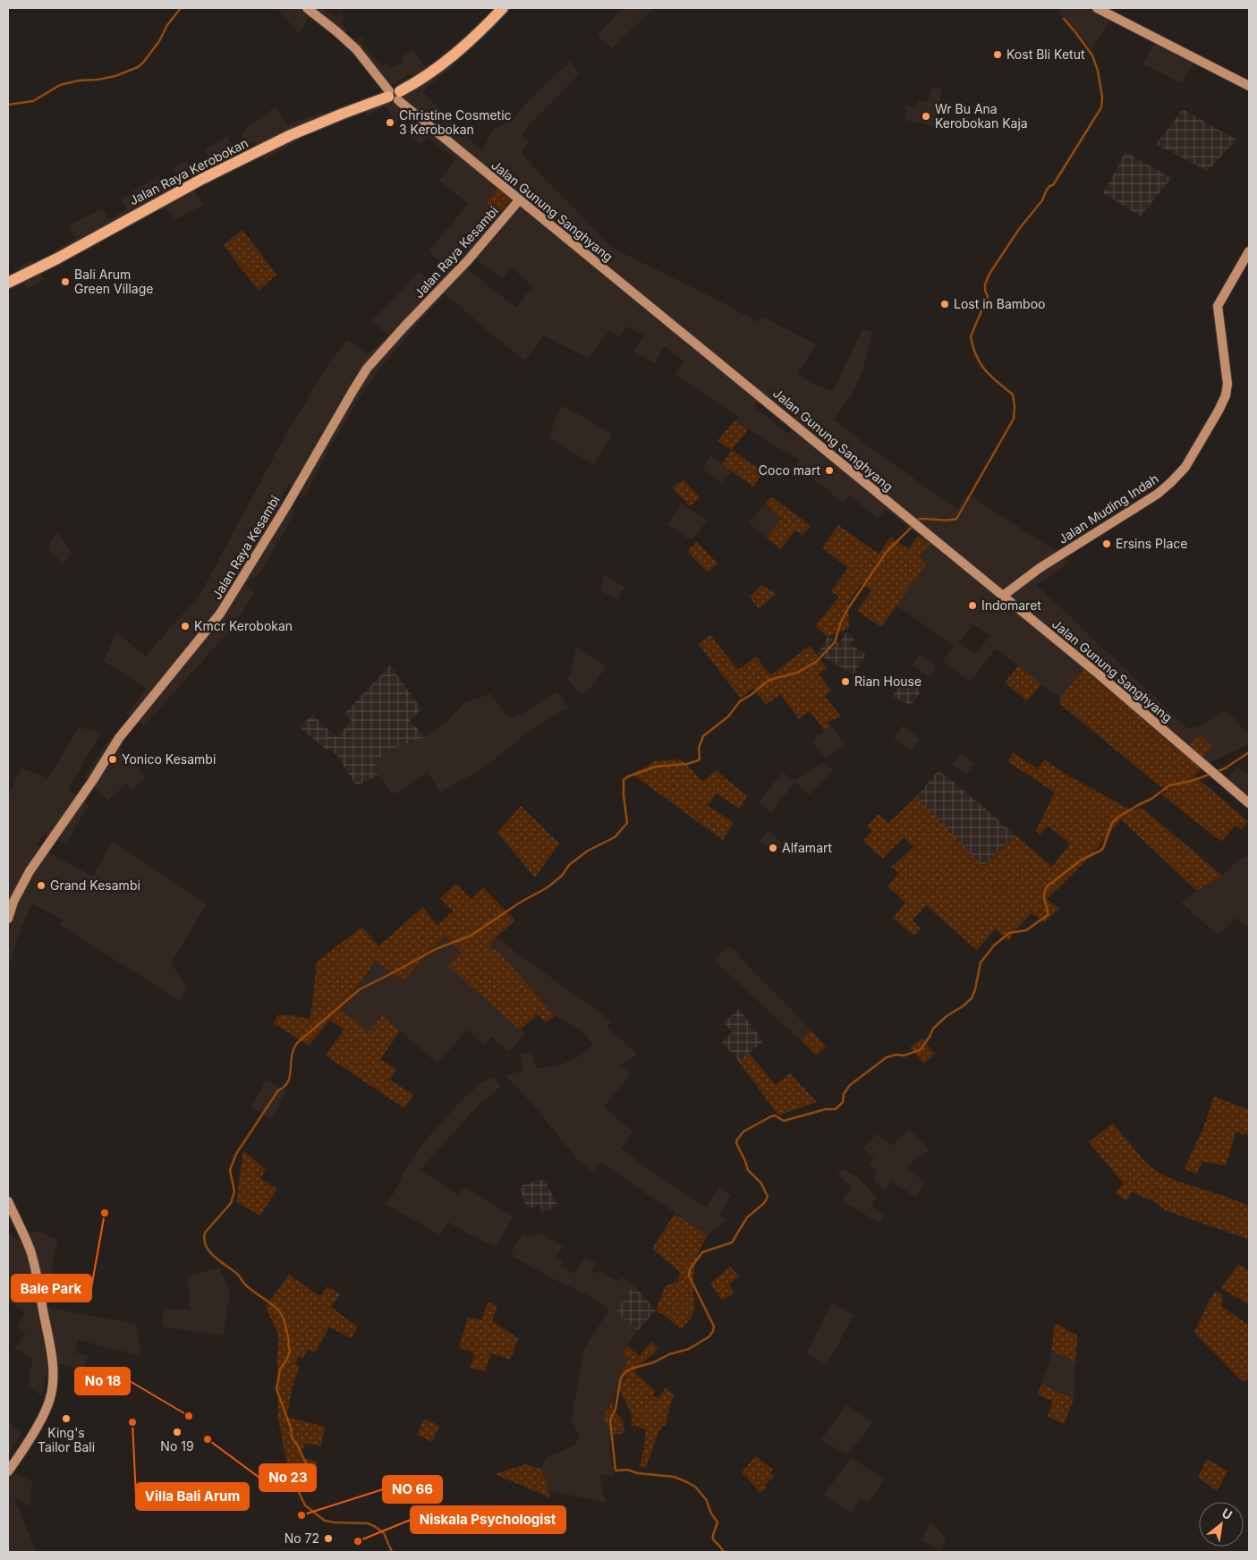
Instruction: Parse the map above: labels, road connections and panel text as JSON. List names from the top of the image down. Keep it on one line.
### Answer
{"streets":{"main road":["Jalan Raya Kerobokan"],"street":["Jalan Gunung Sanghyang","Jalan Raya Kesambi","Jalan Muding Indah"]},"crossings":[["Jalan Raya Kerobokan","Jalan Gunung Sanghyang"],["Jalan Gunung Sanghyang","Jalan Raya Kesambi"],["Jalan Gunung Sanghyang","Jalan Muding Indah"]],"places":["Kost Bli Ketut","Wr Bu Ana Kerobokan Kaja","Christine Cosmetic 3 Kerobokan","Bali Arum Green Village","Lost in Bamboo","Coco mart","Ersins Place","Indomaret","Kmcr Kerobokan","Rian House","Yonico Kesambi","Alfamart","Grand Kesambi","Bale Park","No 18","King's Tailor Bali","Villa Bali Arum","No 19","No 23","NO 66","No 72","Niskala Psychologist"],"north":"top right"}
